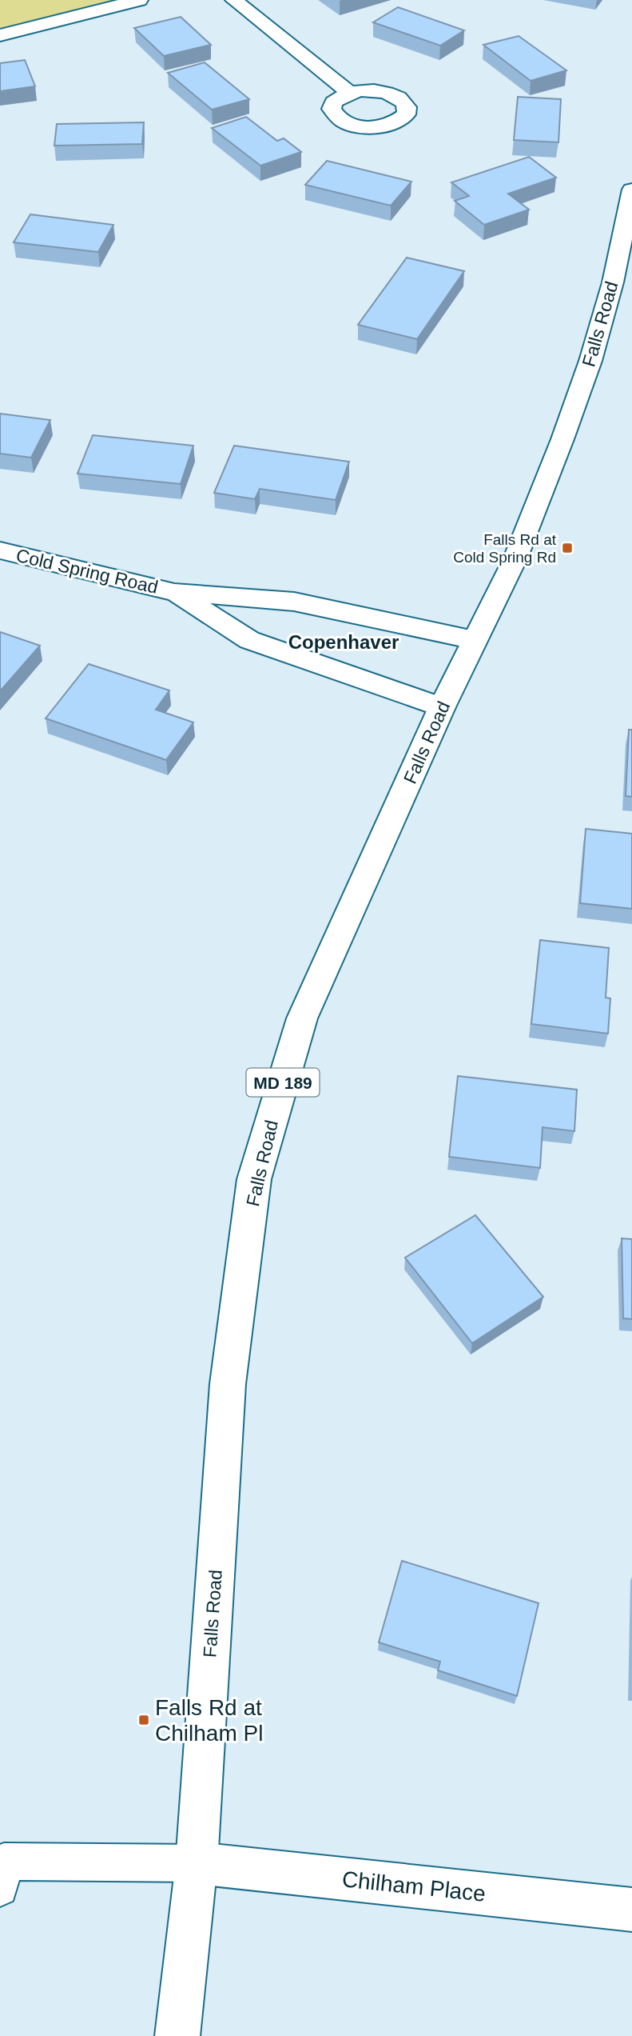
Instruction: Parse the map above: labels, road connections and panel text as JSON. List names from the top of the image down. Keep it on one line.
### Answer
{"streets":{"main road":["Falls Road","Cold Spring Road","MD 189","Chilham Place"]},"crossings":[["Falls Road","Cold Spring Road"],["Falls Road","Chilham Place"]],"districts":["Copenhaver"],"places":{"transit":["Falls Rd at Cold Spring Rd","Falls Rd at Chilham Pl"]}}
